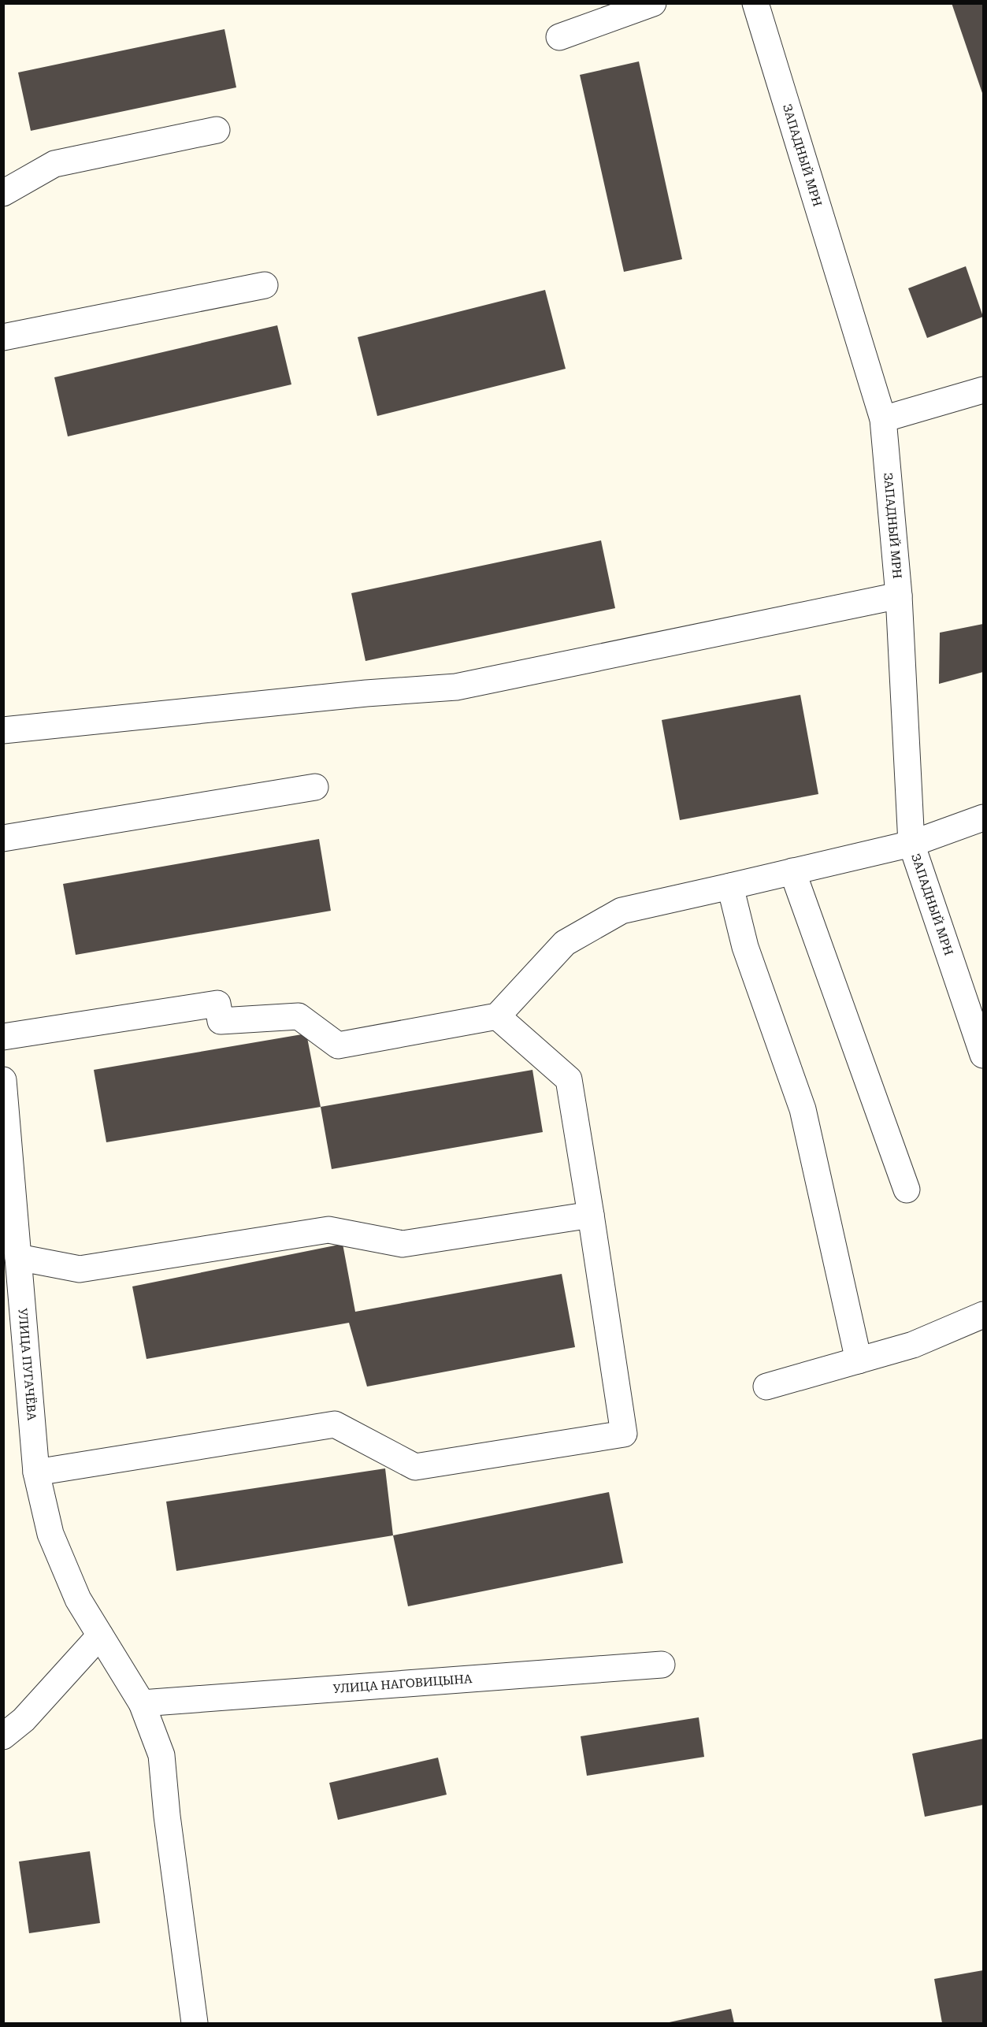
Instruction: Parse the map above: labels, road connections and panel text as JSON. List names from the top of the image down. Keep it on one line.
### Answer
{"streets":{"street":["ЗАПАДНЫЙ МРН","УЛИЦА ПУГАЧЁВА","УЛИЦА НАГОВИЦЫНА"]},"crossings":[["УЛИЦА ПУГАЧЁВА","УЛИЦА НАГОВИЦЫНА"]]}
